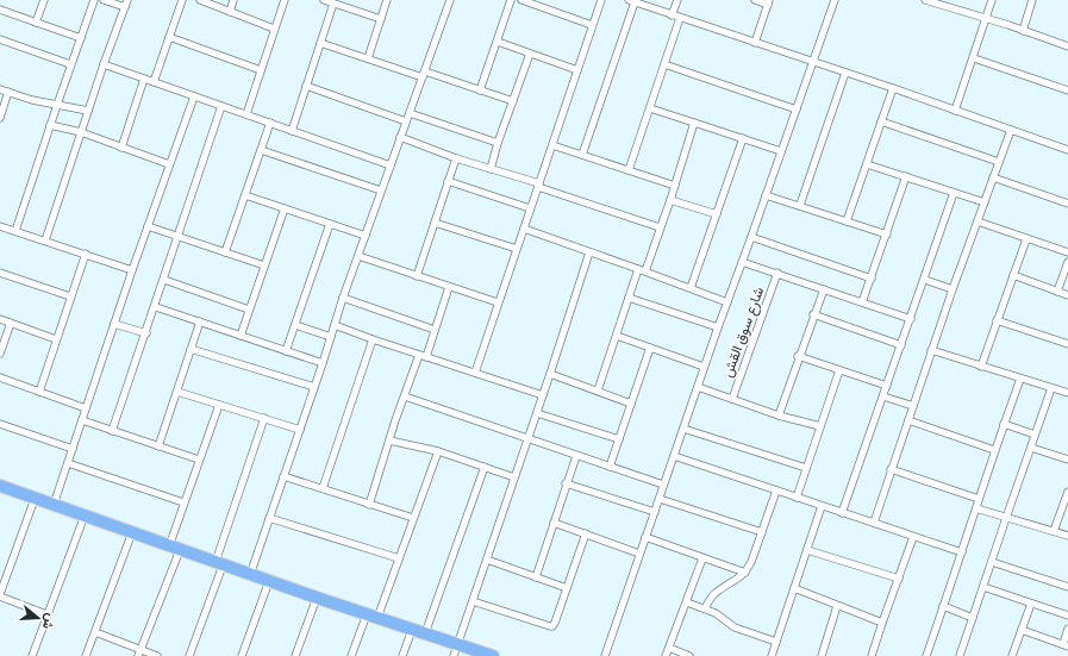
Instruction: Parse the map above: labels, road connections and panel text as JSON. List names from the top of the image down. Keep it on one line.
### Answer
{"streets":{"street":["شارع سوق القش"]},"north":"right"}
